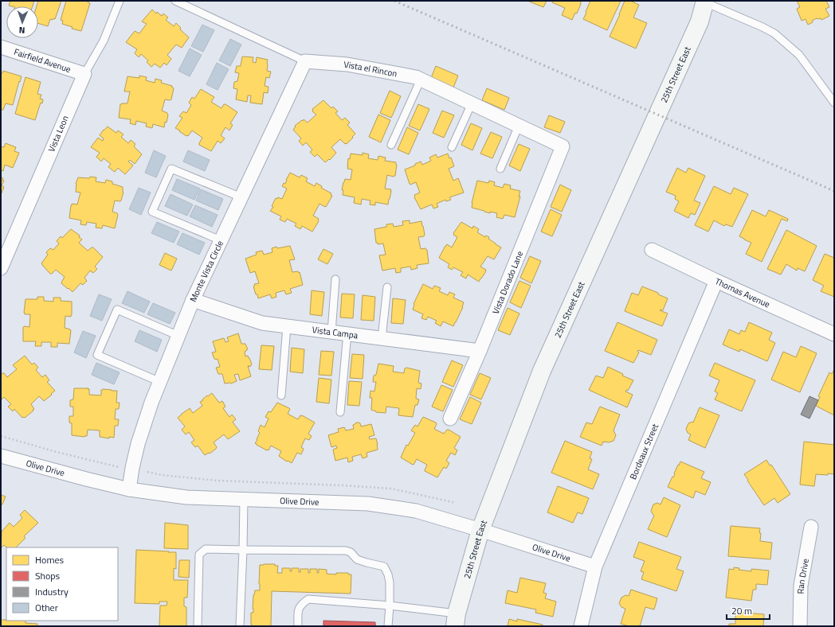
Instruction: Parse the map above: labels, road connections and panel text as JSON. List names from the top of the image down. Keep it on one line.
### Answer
{"streets":{"main road":["25th Street East"],"street":["Fairfield Avenue","Vista el Rincon","Vista Leon","Monte Vista Circle","Vista Dorado Lane","Thomas Avenue","Vista Campa","Bordeaux Street","Olive Drive","Ran Drive"]},"crossings":[["Fairfield Avenue","Vista Leon"],["Vista el Rincon","Monte Vista Circle"],["Vista el Rincon","Vista Dorado Lane"],["25th Street East","Olive Drive"],["Monte Vista Circle","Vista Campa"],["Monte Vista Circle","Olive Drive"],["Vista Dorado Lane","Vista Campa"],["Thomas Avenue","Bordeaux Street"],["Bordeaux Street","Olive Drive"]],"legend":["Homes","Shops","Industry","Other"],"scale_bar":"20 m","north":"bottom"}
